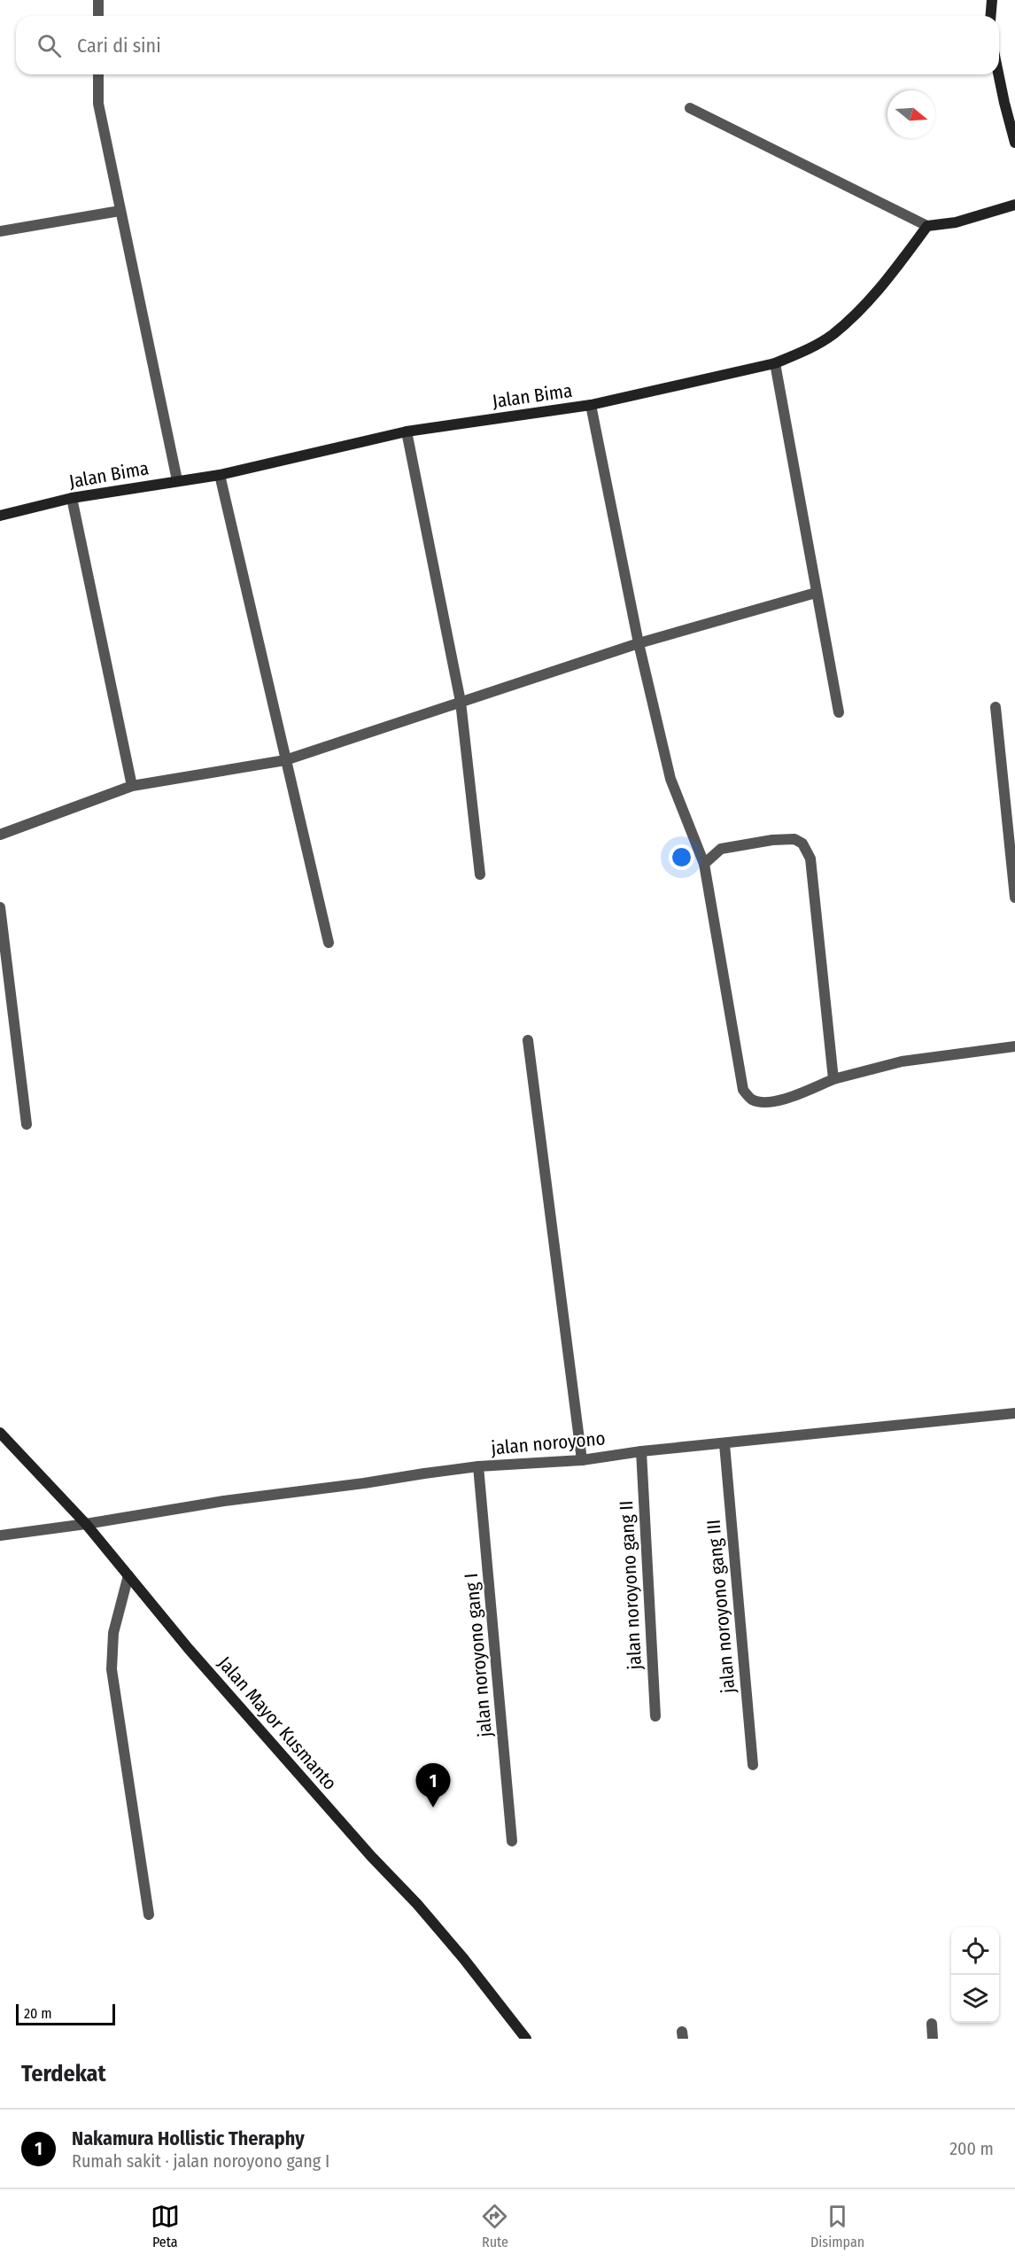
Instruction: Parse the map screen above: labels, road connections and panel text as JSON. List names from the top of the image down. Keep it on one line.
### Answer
{"streets":{"street":["Jalan Bima","jalan noroyono","jalan noroyono gang II","jalan noroyono gang III","jalan noroyono gang I","Jalan Mayor Kusmanto"]},"crossings":[["jalan noroyono","jalan noroyono gang II"],["jalan noroyono","jalan noroyono gang III"],["jalan noroyono","jalan noroyono gang I"],["jalan noroyono","Jalan Mayor Kusmanto"]],"scale_bar":"20 m","north":"right","page":{"search":"Cari di sini","pins":"1","scale":"20 m","heading":"Terdekat","list":[{"mark":"1","name":"Nakamura Hollistic Theraphy","note":"Rumah sakit · jalan noroyono gang I","value":"200 m"}],"nav":["Peta","Rute","Disimpan"]}}
